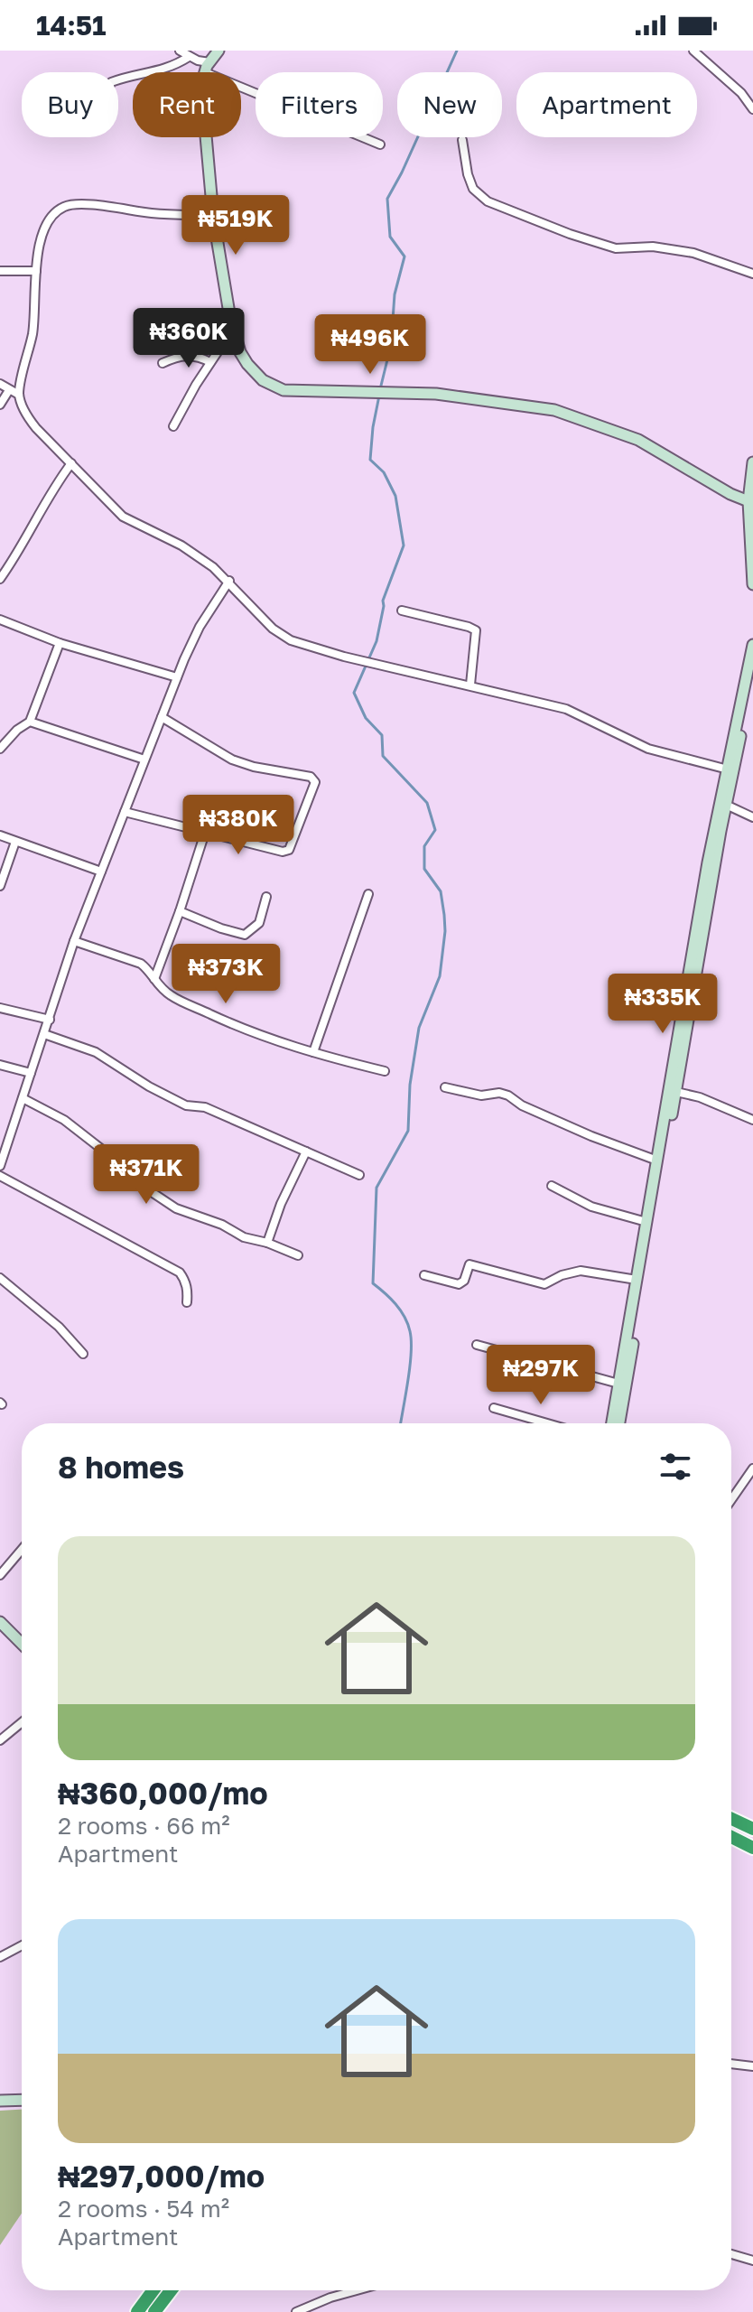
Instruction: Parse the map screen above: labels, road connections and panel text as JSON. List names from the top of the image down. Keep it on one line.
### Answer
{"page":{"status":"14:51","chip":["Buy","Rent","Filters","New","Apartment"],"price":["₦519K","₦360K","₦496K","₦380K","₦373K","₦335K","₦371K","₦297K"],"heading":"8 homes","list":[{"name":"₦360,000/mo","note":"2 rooms · 66 m² · Apartment"},{"name":"₦297,000/mo","note":"2 rooms · 54 m² · Apartment"}]}}
